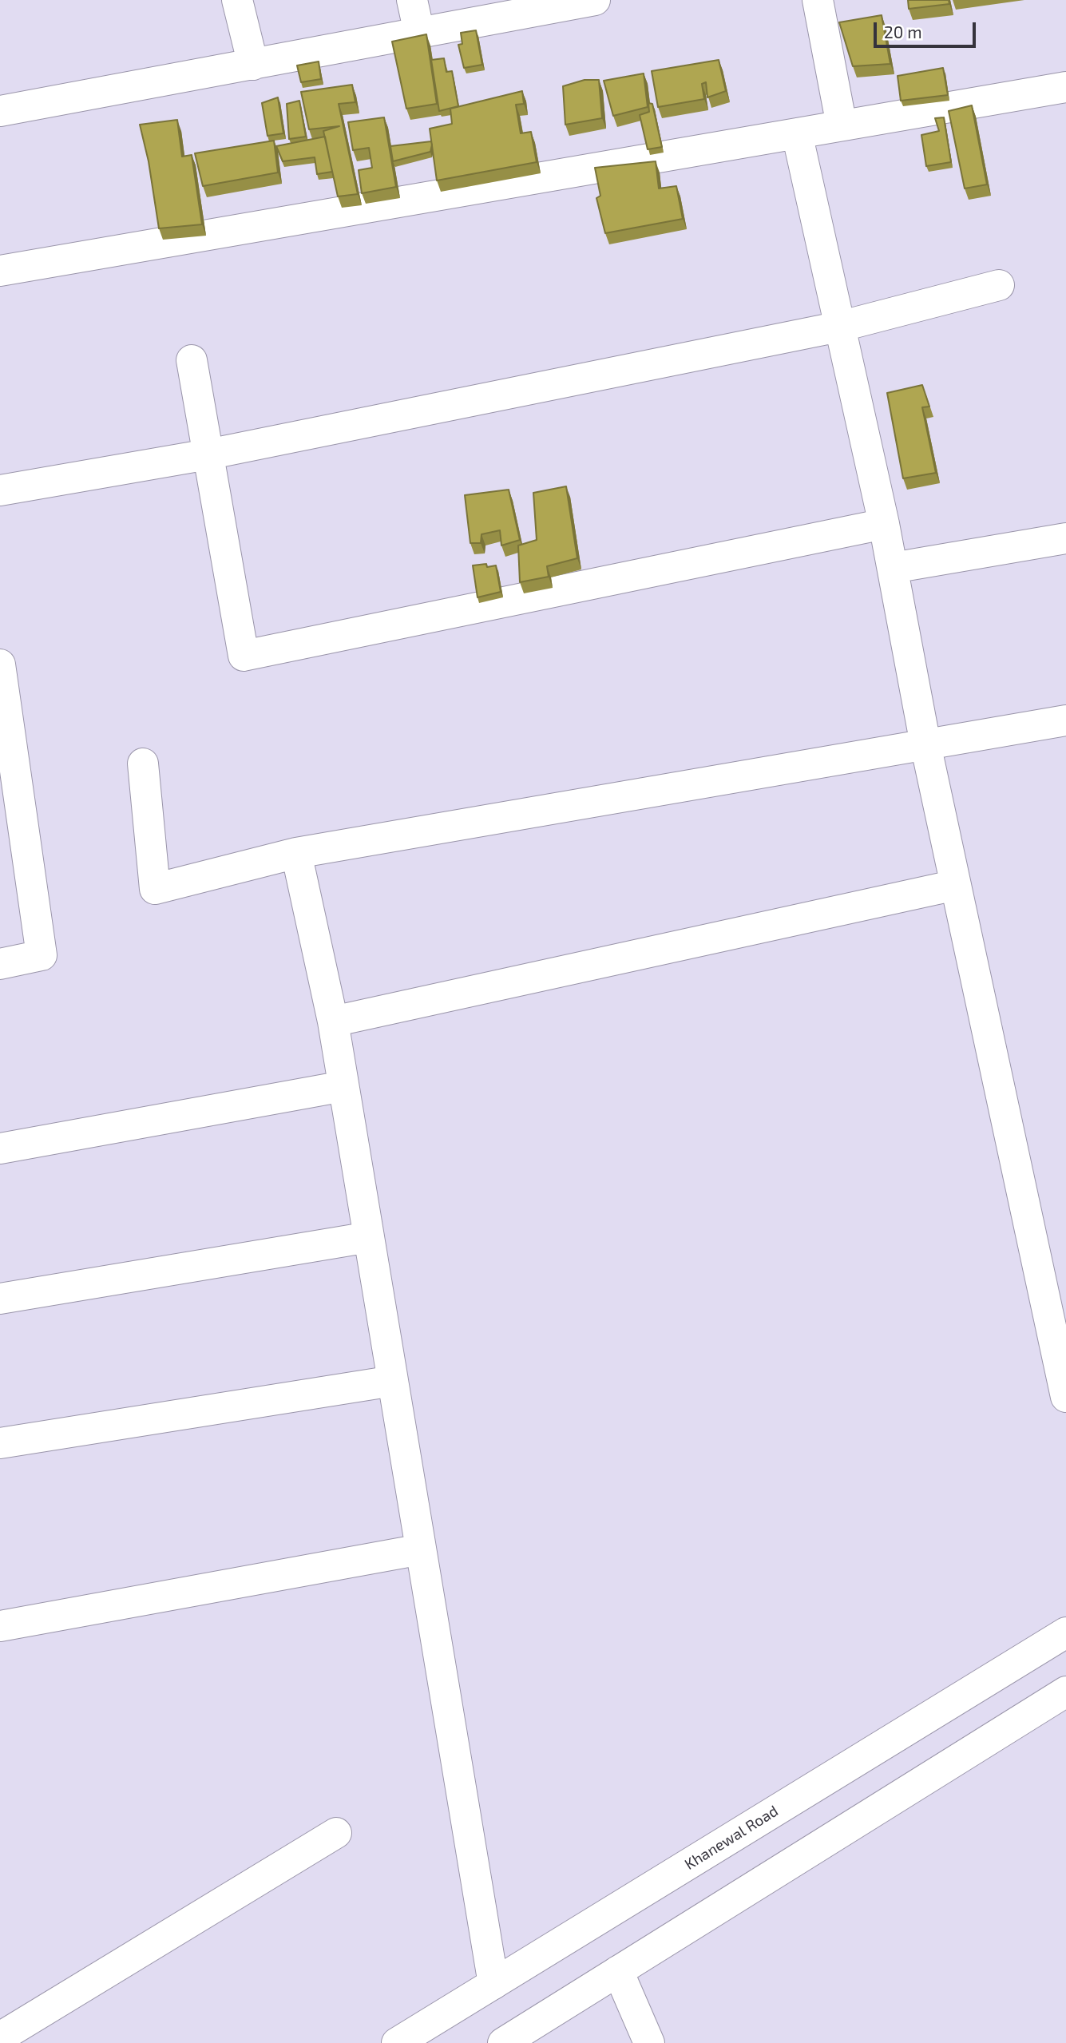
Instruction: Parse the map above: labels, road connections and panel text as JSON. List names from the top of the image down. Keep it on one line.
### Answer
{"streets":{"street":["Khanewal Road"]},"scale_bar":"20 m"}
